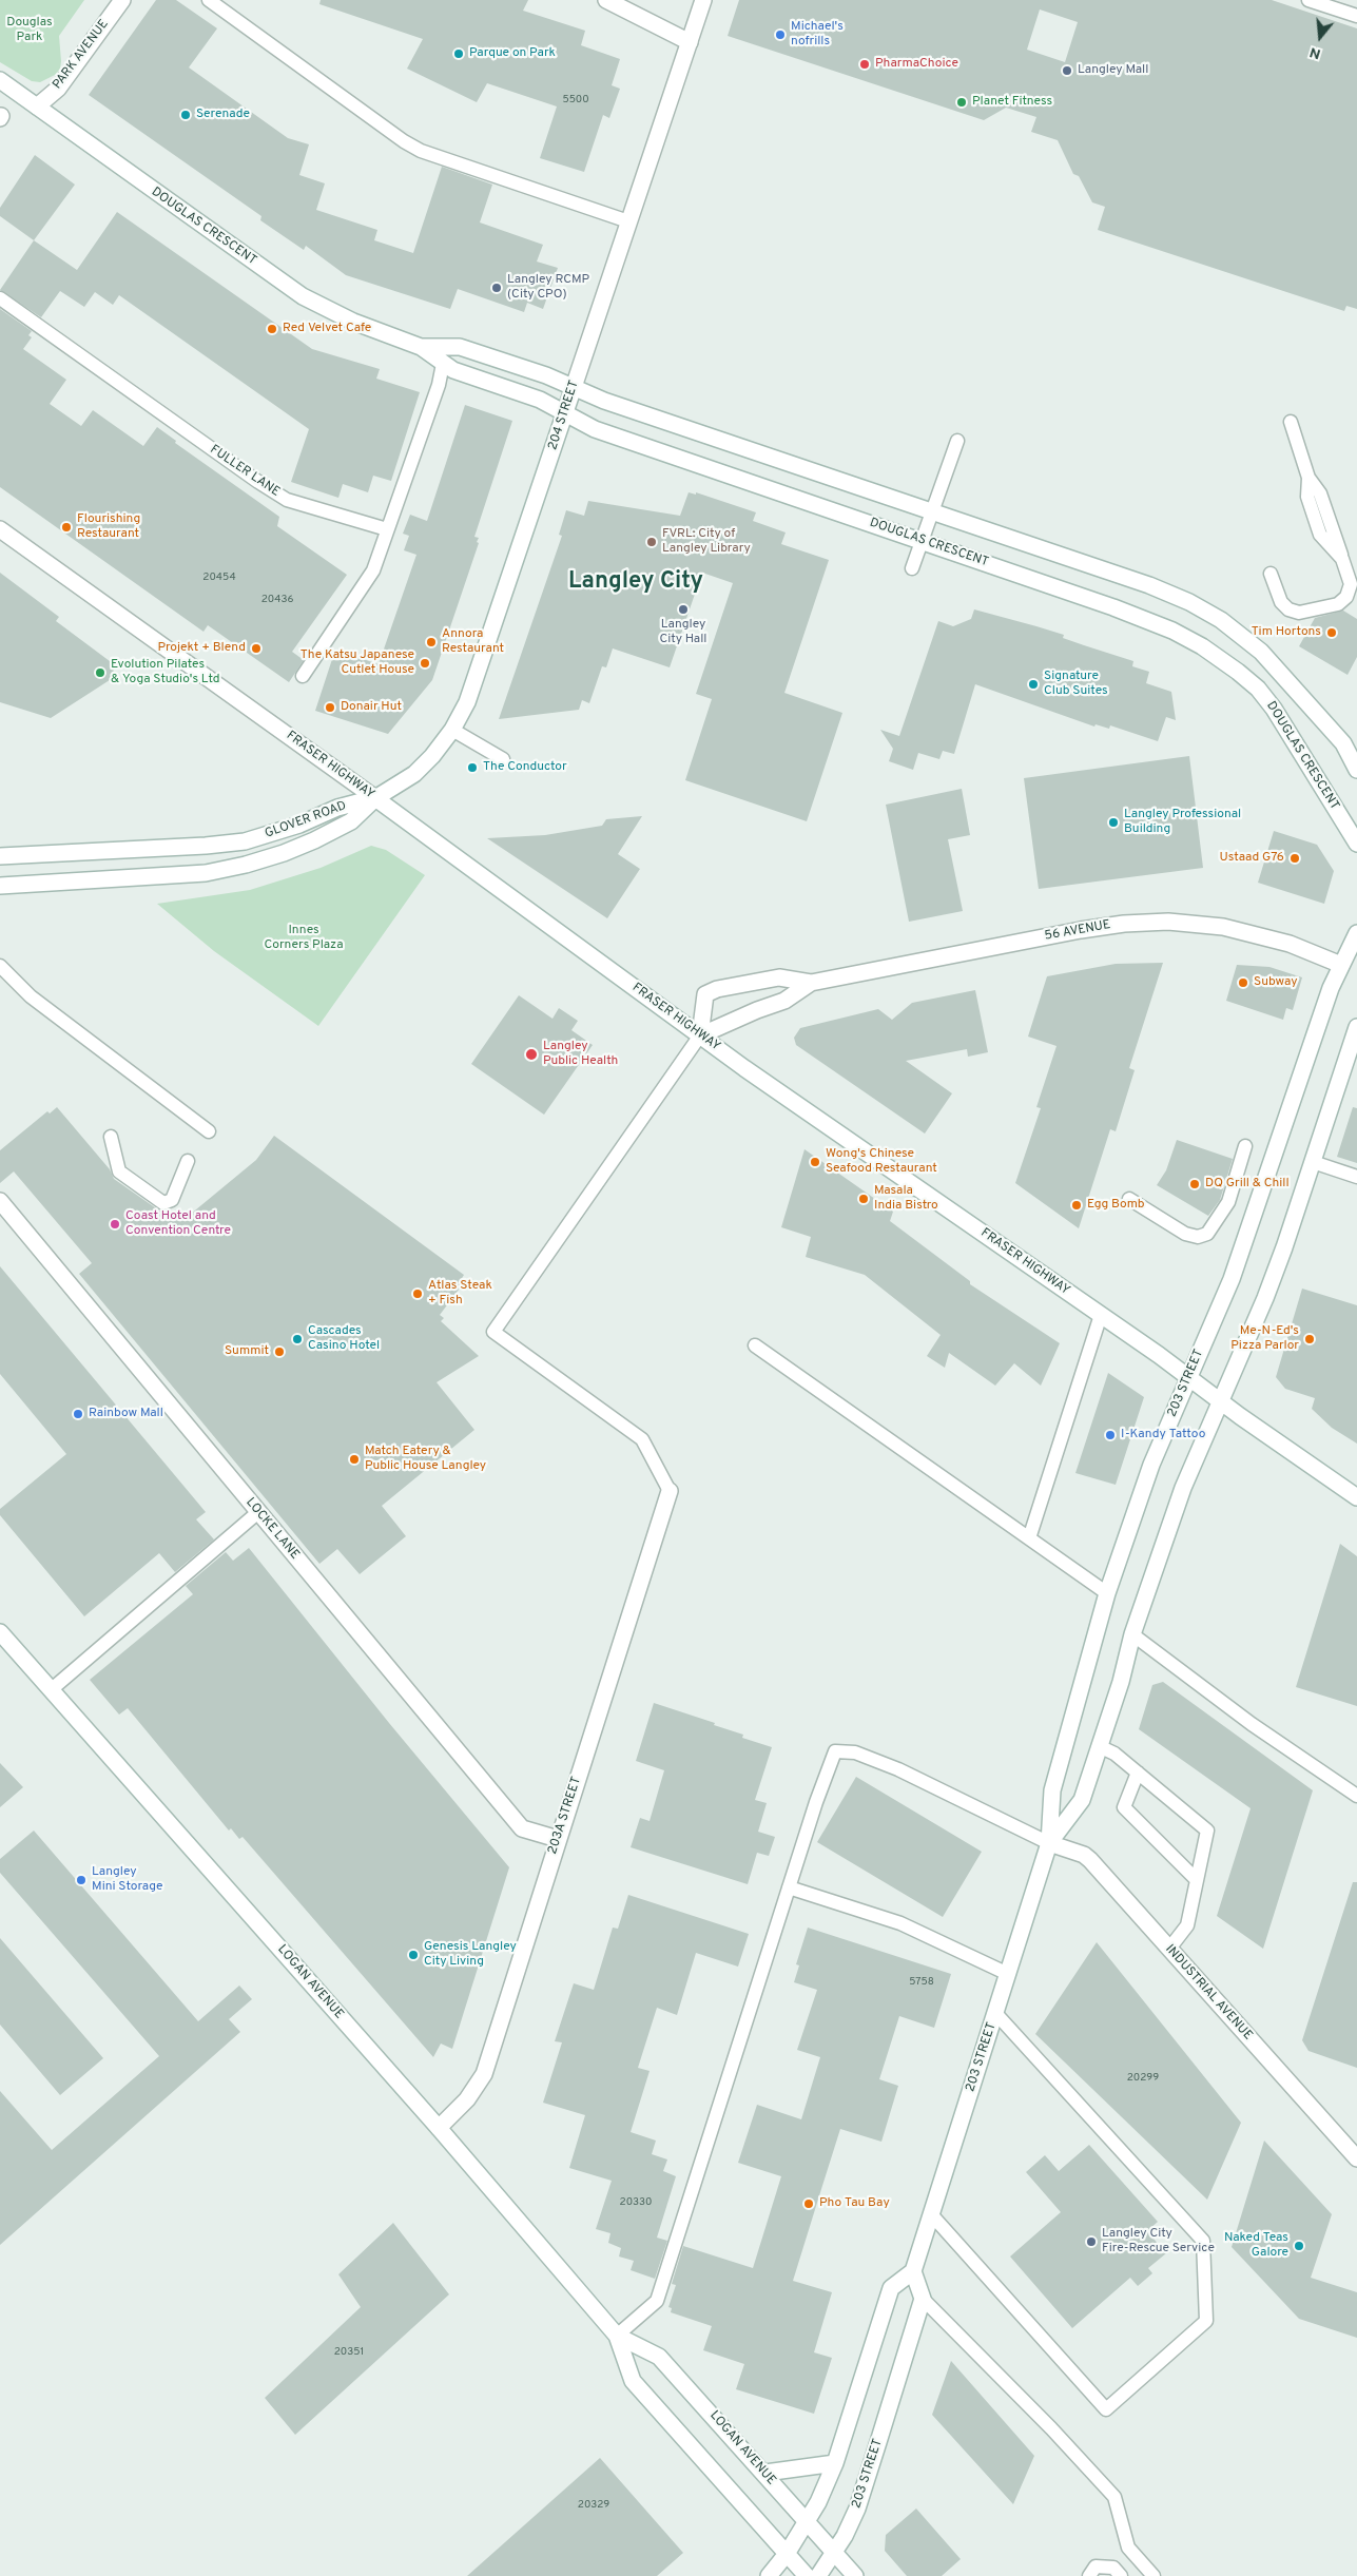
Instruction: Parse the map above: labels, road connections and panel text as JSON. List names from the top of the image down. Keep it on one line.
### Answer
{"streets":{"main road":["PARK AVENUE","DOUGLAS CRESCENT","204 STREET","FRASER HIGHWAY","GLOVER ROAD","56 AVENUE","203 STREET","LOCKE LANE","203A STREET","LOGAN AVENUE","INDUSTRIAL AVENUE"],"lane":["FULLER LANE"]},"crossings":[["PARK AVENUE","DOUGLAS CRESCENT"],["DOUGLAS CRESCENT","204 STREET"],["204 STREET","FRASER HIGHWAY"],["204 STREET","GLOVER ROAD"],["FRASER HIGHWAY","GLOVER ROAD"],["FRASER HIGHWAY","56 AVENUE"],["FRASER HIGHWAY","203 STREET"],["56 AVENUE","203 STREET"],["203 STREET","LOGAN AVENUE"],["203 STREET","INDUSTRIAL AVENUE"],["LOCKE LANE","203A STREET"],["203A STREET","LOGAN AVENUE"]],"districts":["Langley City"],"parks":["Douglas Park","Innes Corners Plaza"],"places":["Michael's nofrills","Parque on Park","PharmaChoice","Langley Mall","Planet Fitness","Serenade","Langley RCMP (City CPO)","Red Velvet Cafe","Flourishing Restaurant","FVRL: City of Langley Library","Langley City Hall","Tim Hortons","Annora Restaurant","Projekt + Blend","The Katsu Japanese Cutlet House","Evolution Pilates & Yoga Studio's Ltd","Signature Club Suites","Donair Hut","The Conductor","Langley Professional Building","Ustaad G76","Subway","Langley Public Health","Wong's Chinese Seafood Restaurant","DQ Grill & Chill","Masala India Bistro","Egg Bomb","Coast Hotel and Convention Centre","Atlas Steak + Fish","Cascades Casino Hotel","Me-N-Ed's Pizza Parlor","Summit","Rainbow Mall","I-Kandy Tattoo","Match Eatery & Public House Langley","Langley Mini Storage","Genesis Langley City Living","Pho Tau Bay","Langley City Fire-Rescue Service","Naked Teas Galore"],"house_numbers":["5500","20454","20436","5758","20299","20330","20351","20329"],"north":"bottom"}
